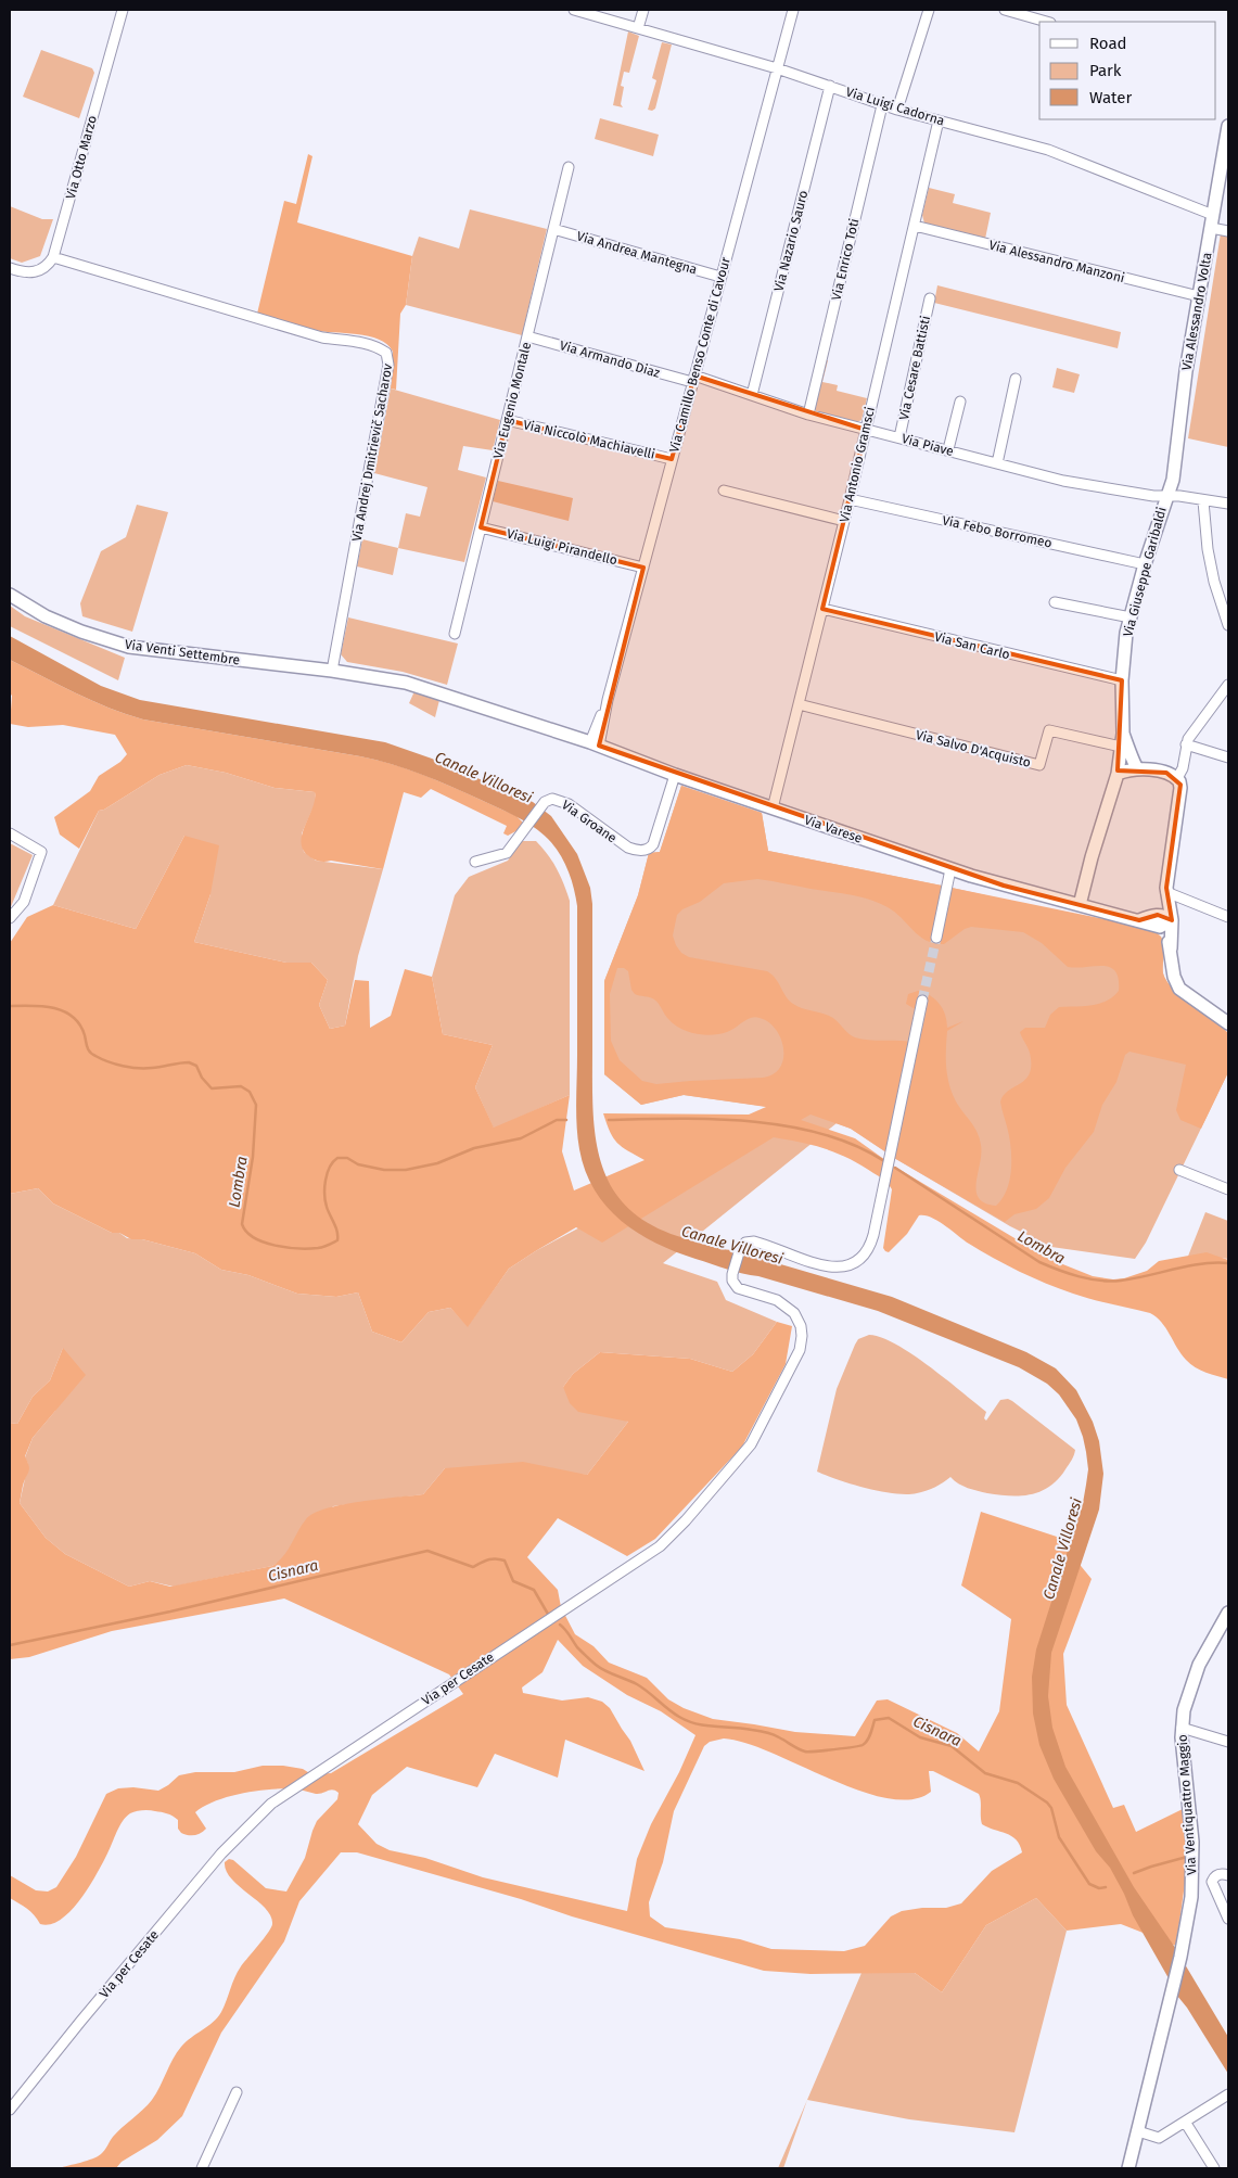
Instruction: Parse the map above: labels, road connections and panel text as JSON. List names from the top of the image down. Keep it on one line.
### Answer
{"streets":{"street":["Via Luigi Cadorna","Via Otto Marzo","Via Nazario Sauro","Via Andrea Mantegna","Via Enrico Toti","Via Alessandro Manzoni","Via Alessandro Volta","Via Camillo Benso Conte di Cavour","Via Armando Diaz","Via Cesare Battisti","Via Eugenio Montale","Via Niccolò Machiavelli","Via Piave","Via Andrej Dmitrievič Sacharov","Via Antonio Gramsci","Via Febo Borromeo","Via Luigi Pirandello","Via Giuseppe Garibaldi","Via San Carlo","Via Venti Settembre","Via Salvo D'Acquisto","Via Groane","Via Varese","Via per Cesate","Via Ventiquattro Maggio"]},"crossings":[["Via Luigi Cadorna","Via Nazario Sauro"],["Via Luigi Cadorna","Via Enrico Toti"],["Via Luigi Cadorna","Via Alessandro Volta"],["Via Luigi Cadorna","Via Camillo Benso Conte di Cavour"],["Via Luigi Cadorna","Via Antonio Gramsci"],["Via Otto Marzo","Via Andrej Dmitrievič Sacharov"],["Via Nazario Sauro","Via Piave"],["Via Andrea Mantegna","Via Camillo Benso Conte di Cavour"],["Via Andrea Mantegna","Via Eugenio Montale"],["Via Enrico Toti","Via Piave"],["Via Alessandro Manzoni","Via Alessandro Volta"],["Via Alessandro Manzoni","Via Antonio Gramsci"],["Via Alessandro Volta","Via Piave"],["Via Alessandro Volta","Via Giuseppe Garibaldi"],["Via Camillo Benso Conte di Cavour","Via Armando Diaz"],["Via Camillo Benso Conte di Cavour","Via Niccolò Machiavelli"],["Via Camillo Benso Conte di Cavour","Via Piave"],["Via Camillo Benso Conte di Cavour","Via Luigi Pirandello"],["Via Camillo Benso Conte di Cavour","Via Venti Settembre"],["Via Camillo Benso Conte di Cavour","Via Varese"],["Via Armando Diaz","Via Eugenio Montale"],["Via Armando Diaz","Via Piave"],["Via Cesare Battisti","Via Piave"],["Via Eugenio Montale","Via Niccolò Machiavelli"],["Via Eugenio Montale","Via Luigi Pirandello"],["Via Piave","Via Antonio Gramsci"],["Via Piave","Via Giuseppe Garibaldi"],["Via Andrej Dmitrievič Sacharov","Via Venti Settembre"],["Via Antonio Gramsci","Via Febo Borromeo"],["Via Antonio Gramsci","Via San Carlo"],["Via Antonio Gramsci","Via Salvo D'Acquisto"],["Via Antonio Gramsci","Via Varese"],["Via Febo Borromeo","Via Giuseppe Garibaldi"],["Via Giuseppe Garibaldi","Via San Carlo"],["Via Giuseppe Garibaldi","Via Salvo D'Acquisto"],["Via Venti Settembre","Via Varese"],["Via Groane","Via Varese"]],"water":["Canale Villoresi","Lombra","Cisnara"],"legend":["Road","Park","Water"]}
